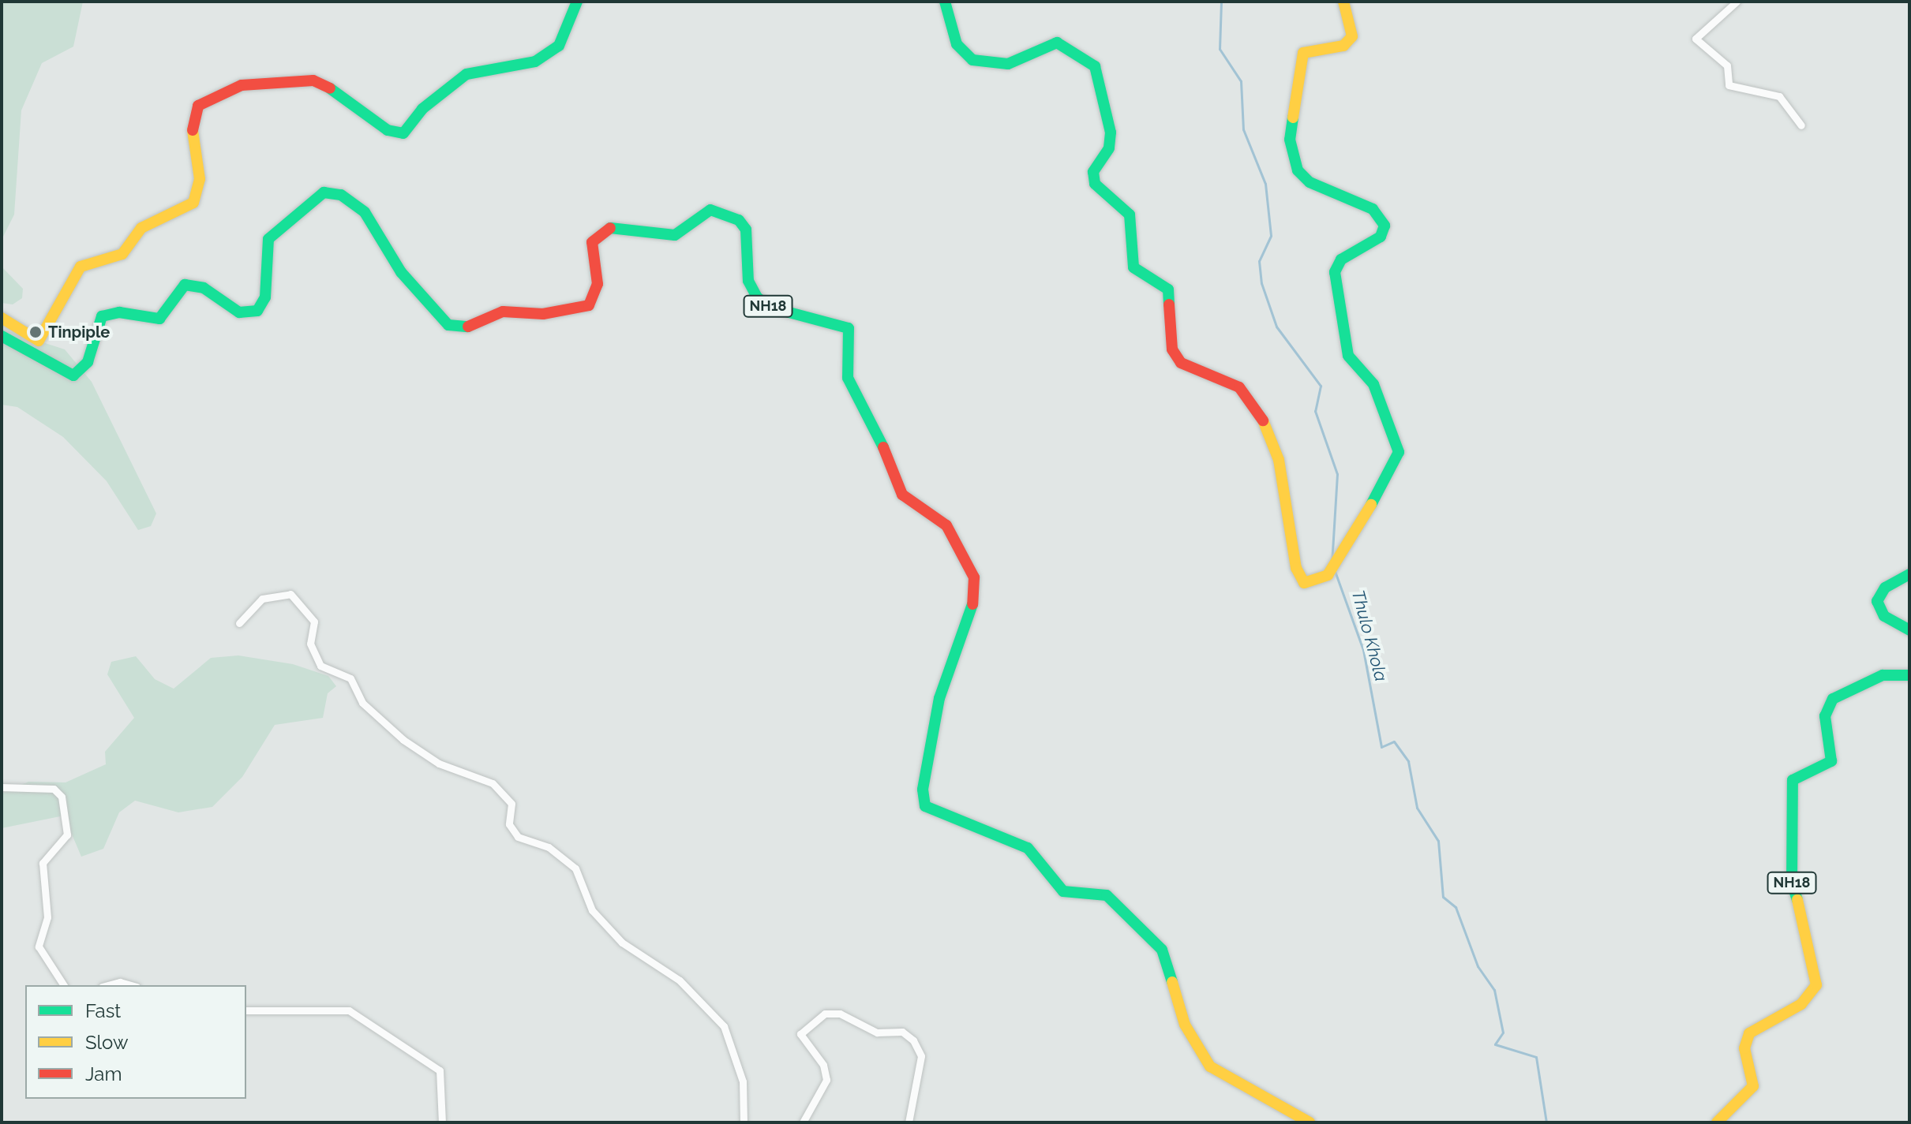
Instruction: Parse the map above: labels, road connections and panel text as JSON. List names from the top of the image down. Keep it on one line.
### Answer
{"streets":{"main road":["NH18"]},"water":["Thulo Khola"],"places":["Tinpiple"],"legend":["Fast","Slow","Jam"]}
